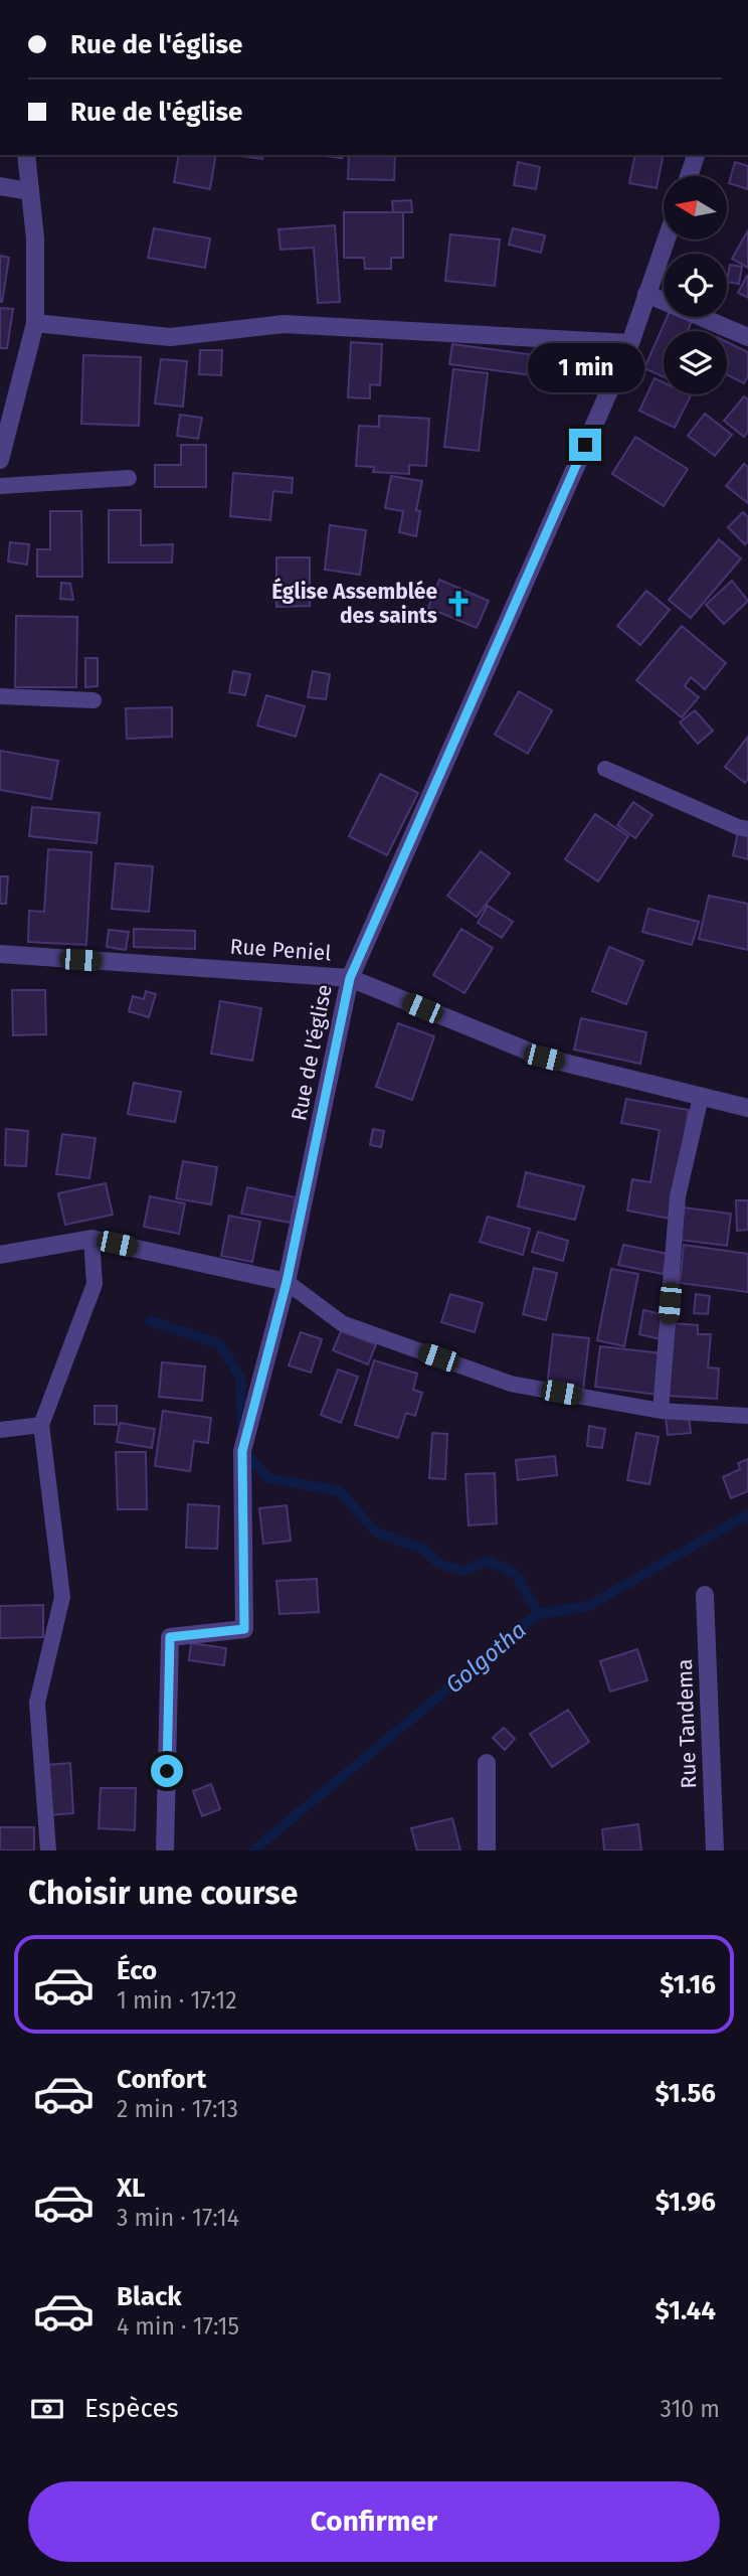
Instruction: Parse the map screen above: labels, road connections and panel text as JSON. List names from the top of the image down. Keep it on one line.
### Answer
{"streets":{"street":["Rue Peniel","Rue de l'église","Rue Tandema"]},"crossings":[["Rue Peniel","Rue de l'église"]],"water":["Golgotha"],"places":{"church":["Église Assemblée des saints"]},"north":"left","page":{"banner":["Rue de l'église","Rue de l'église"],"bubble":"1 min","heading":"Choisir une course","list":[{"name":"Éco","note":"1 min · 17:12","value":"$1.16"},{"name":"Confort","note":"2 min · 17:13","value":"$1.56"},{"name":"XL","note":"3 min · 17:14","value":"$1.96"},{"name":"Black","note":"4 min · 17:15","value":"$1.44"}],"pay":["Espèces","310 m"],"buttons":"Confirmer"}}
